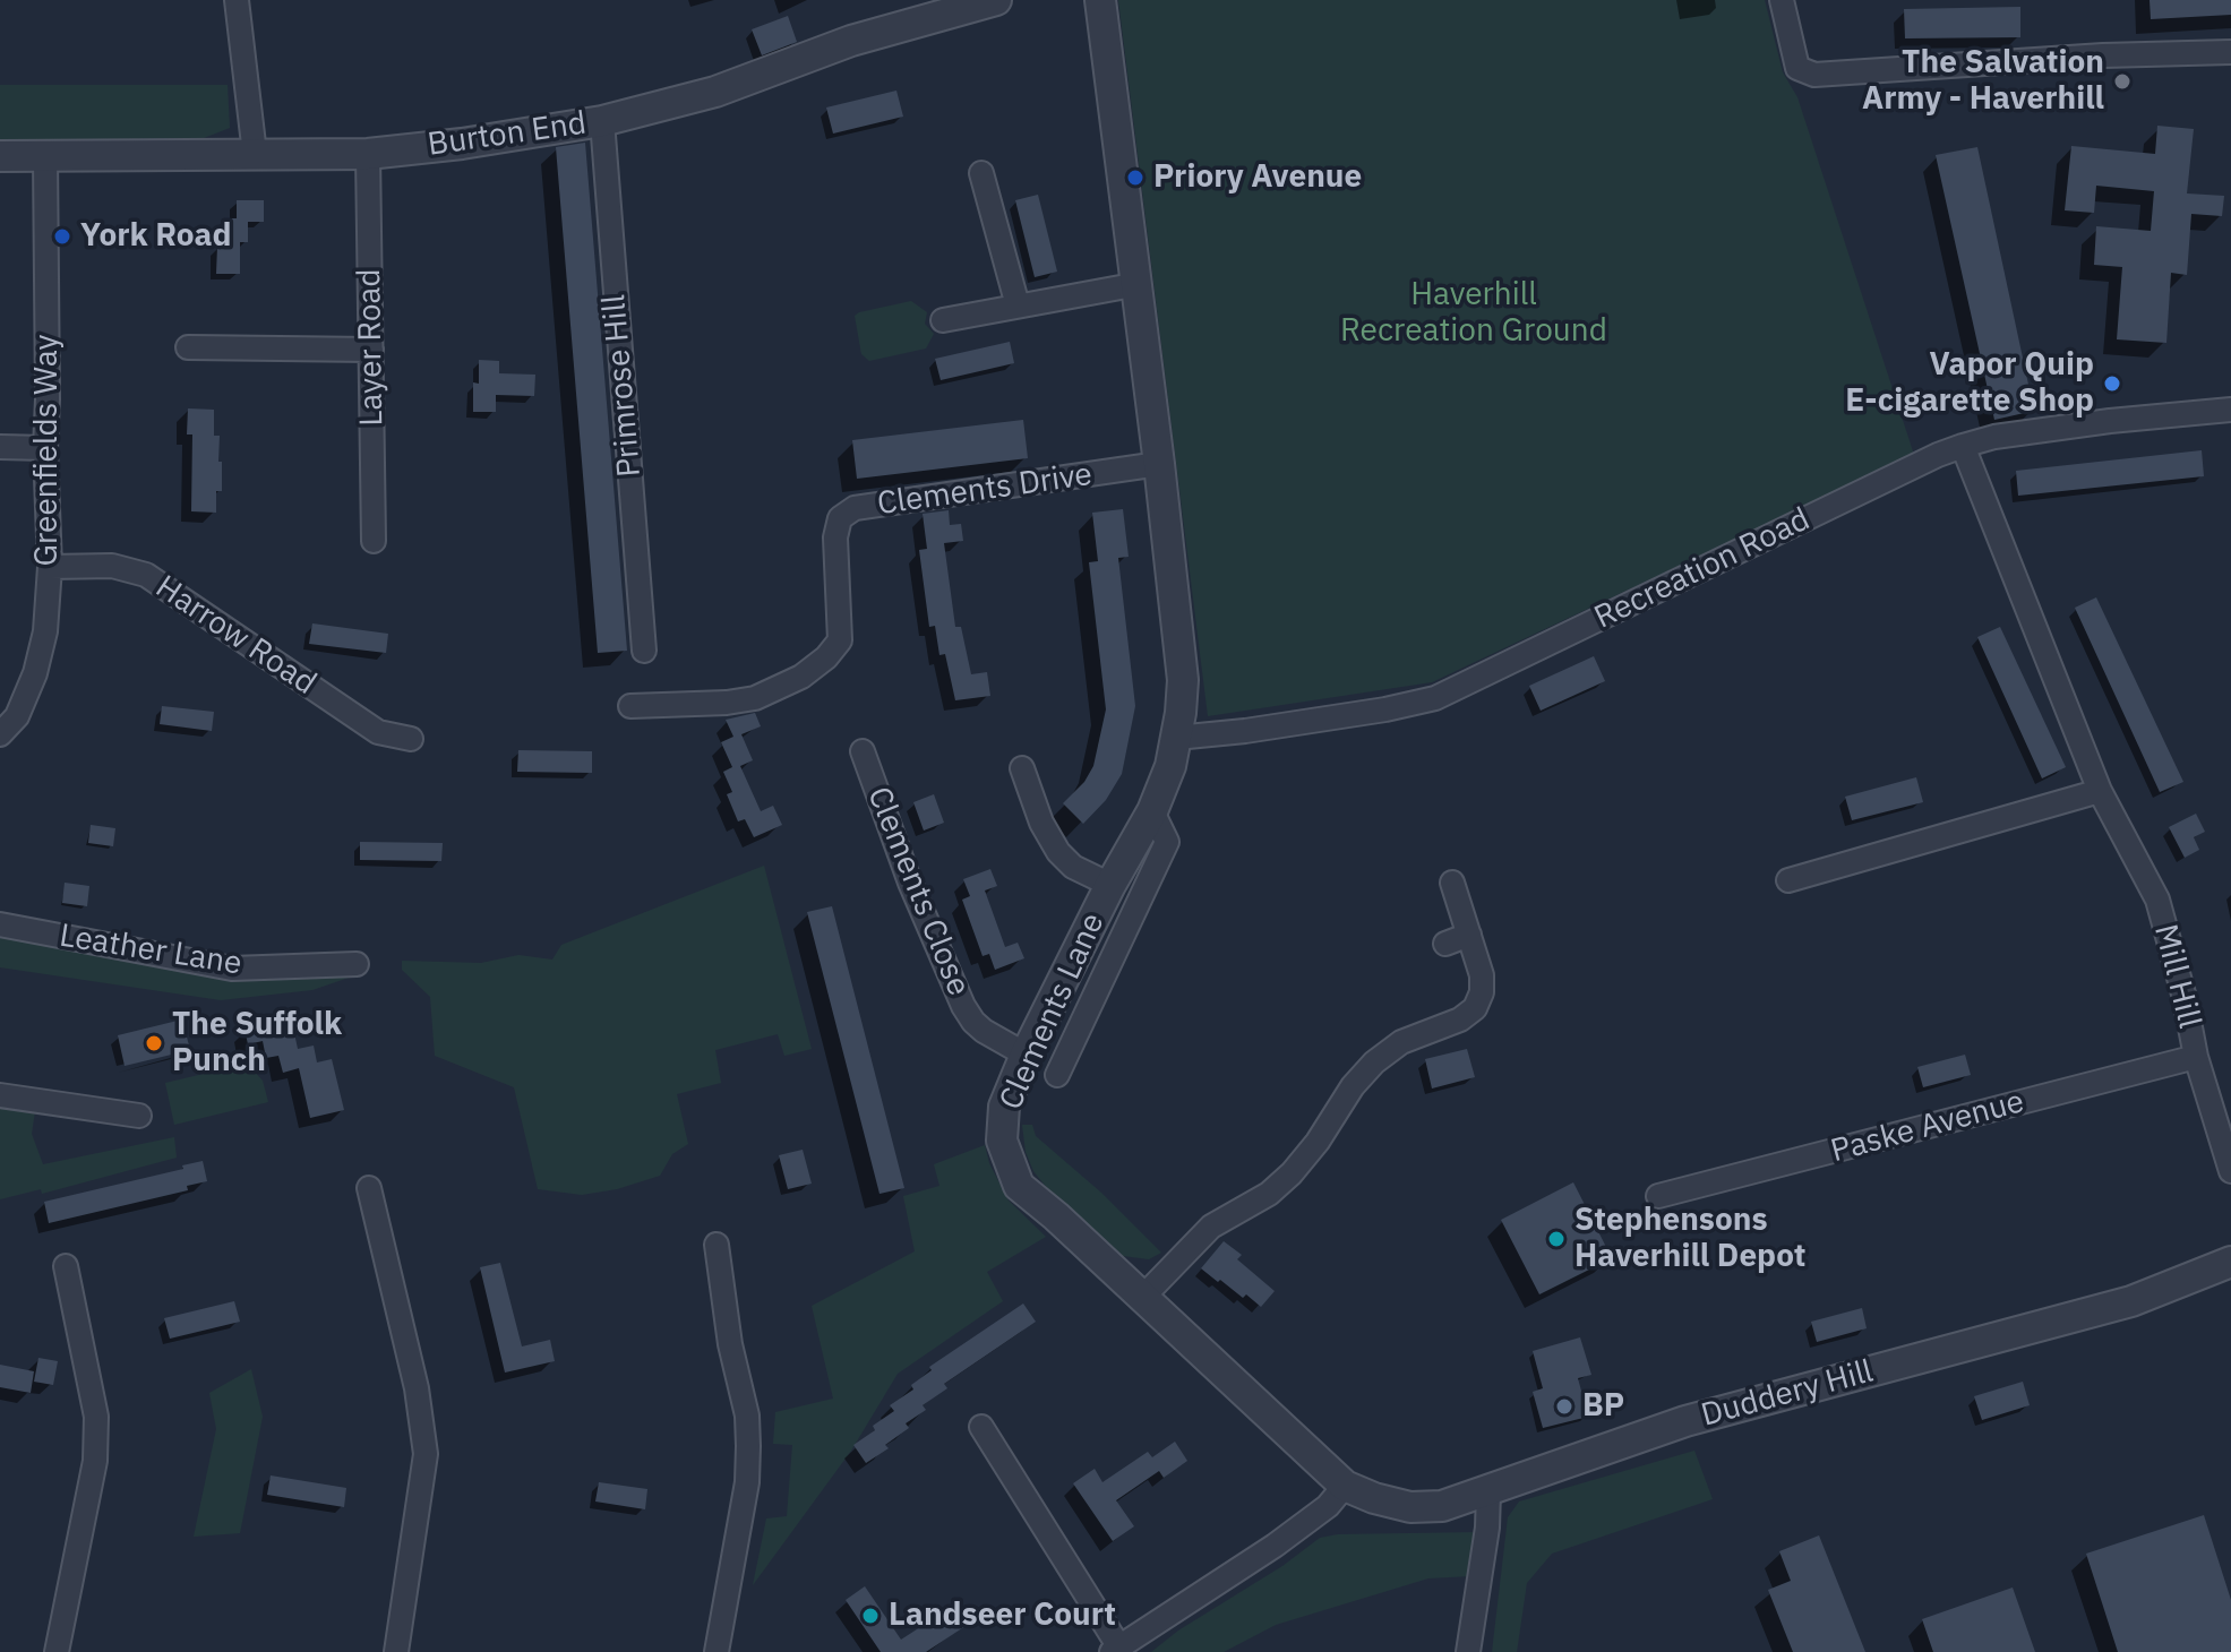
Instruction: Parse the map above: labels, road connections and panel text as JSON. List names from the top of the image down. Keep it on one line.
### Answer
{"streets":{"street":["Burton End","Layer Road","Primrose Hill","Greenfields Way","Clements Drive","Recreation Road","Harrow Road","Clements Close","Leather Lane","Mill Hill","Clements Lane","Paske Avenue","Duddery Hill"]},"crossings":[["Burton End","Layer Road"],["Burton End","Primrose Hill"],["Burton End","Greenfields Way"],["Greenfields Way","Harrow Road"],["Clements Drive","Clements Lane"],["Recreation Road","Mill Hill"],["Recreation Road","Clements Lane"],["Clements Close","Clements Lane"],["Mill Hill","Paske Avenue"],["Clements Lane","Duddery Hill"]],"parks":["Haverhill Recreation Ground"],"places":["The Salvation Army - Haverhill","Priory Avenue","York Road","Vapor Quip E-cigarette Shop","The Suffolk Punch","Stephensons Haverhill Depot","BP","Landseer Court"]}
